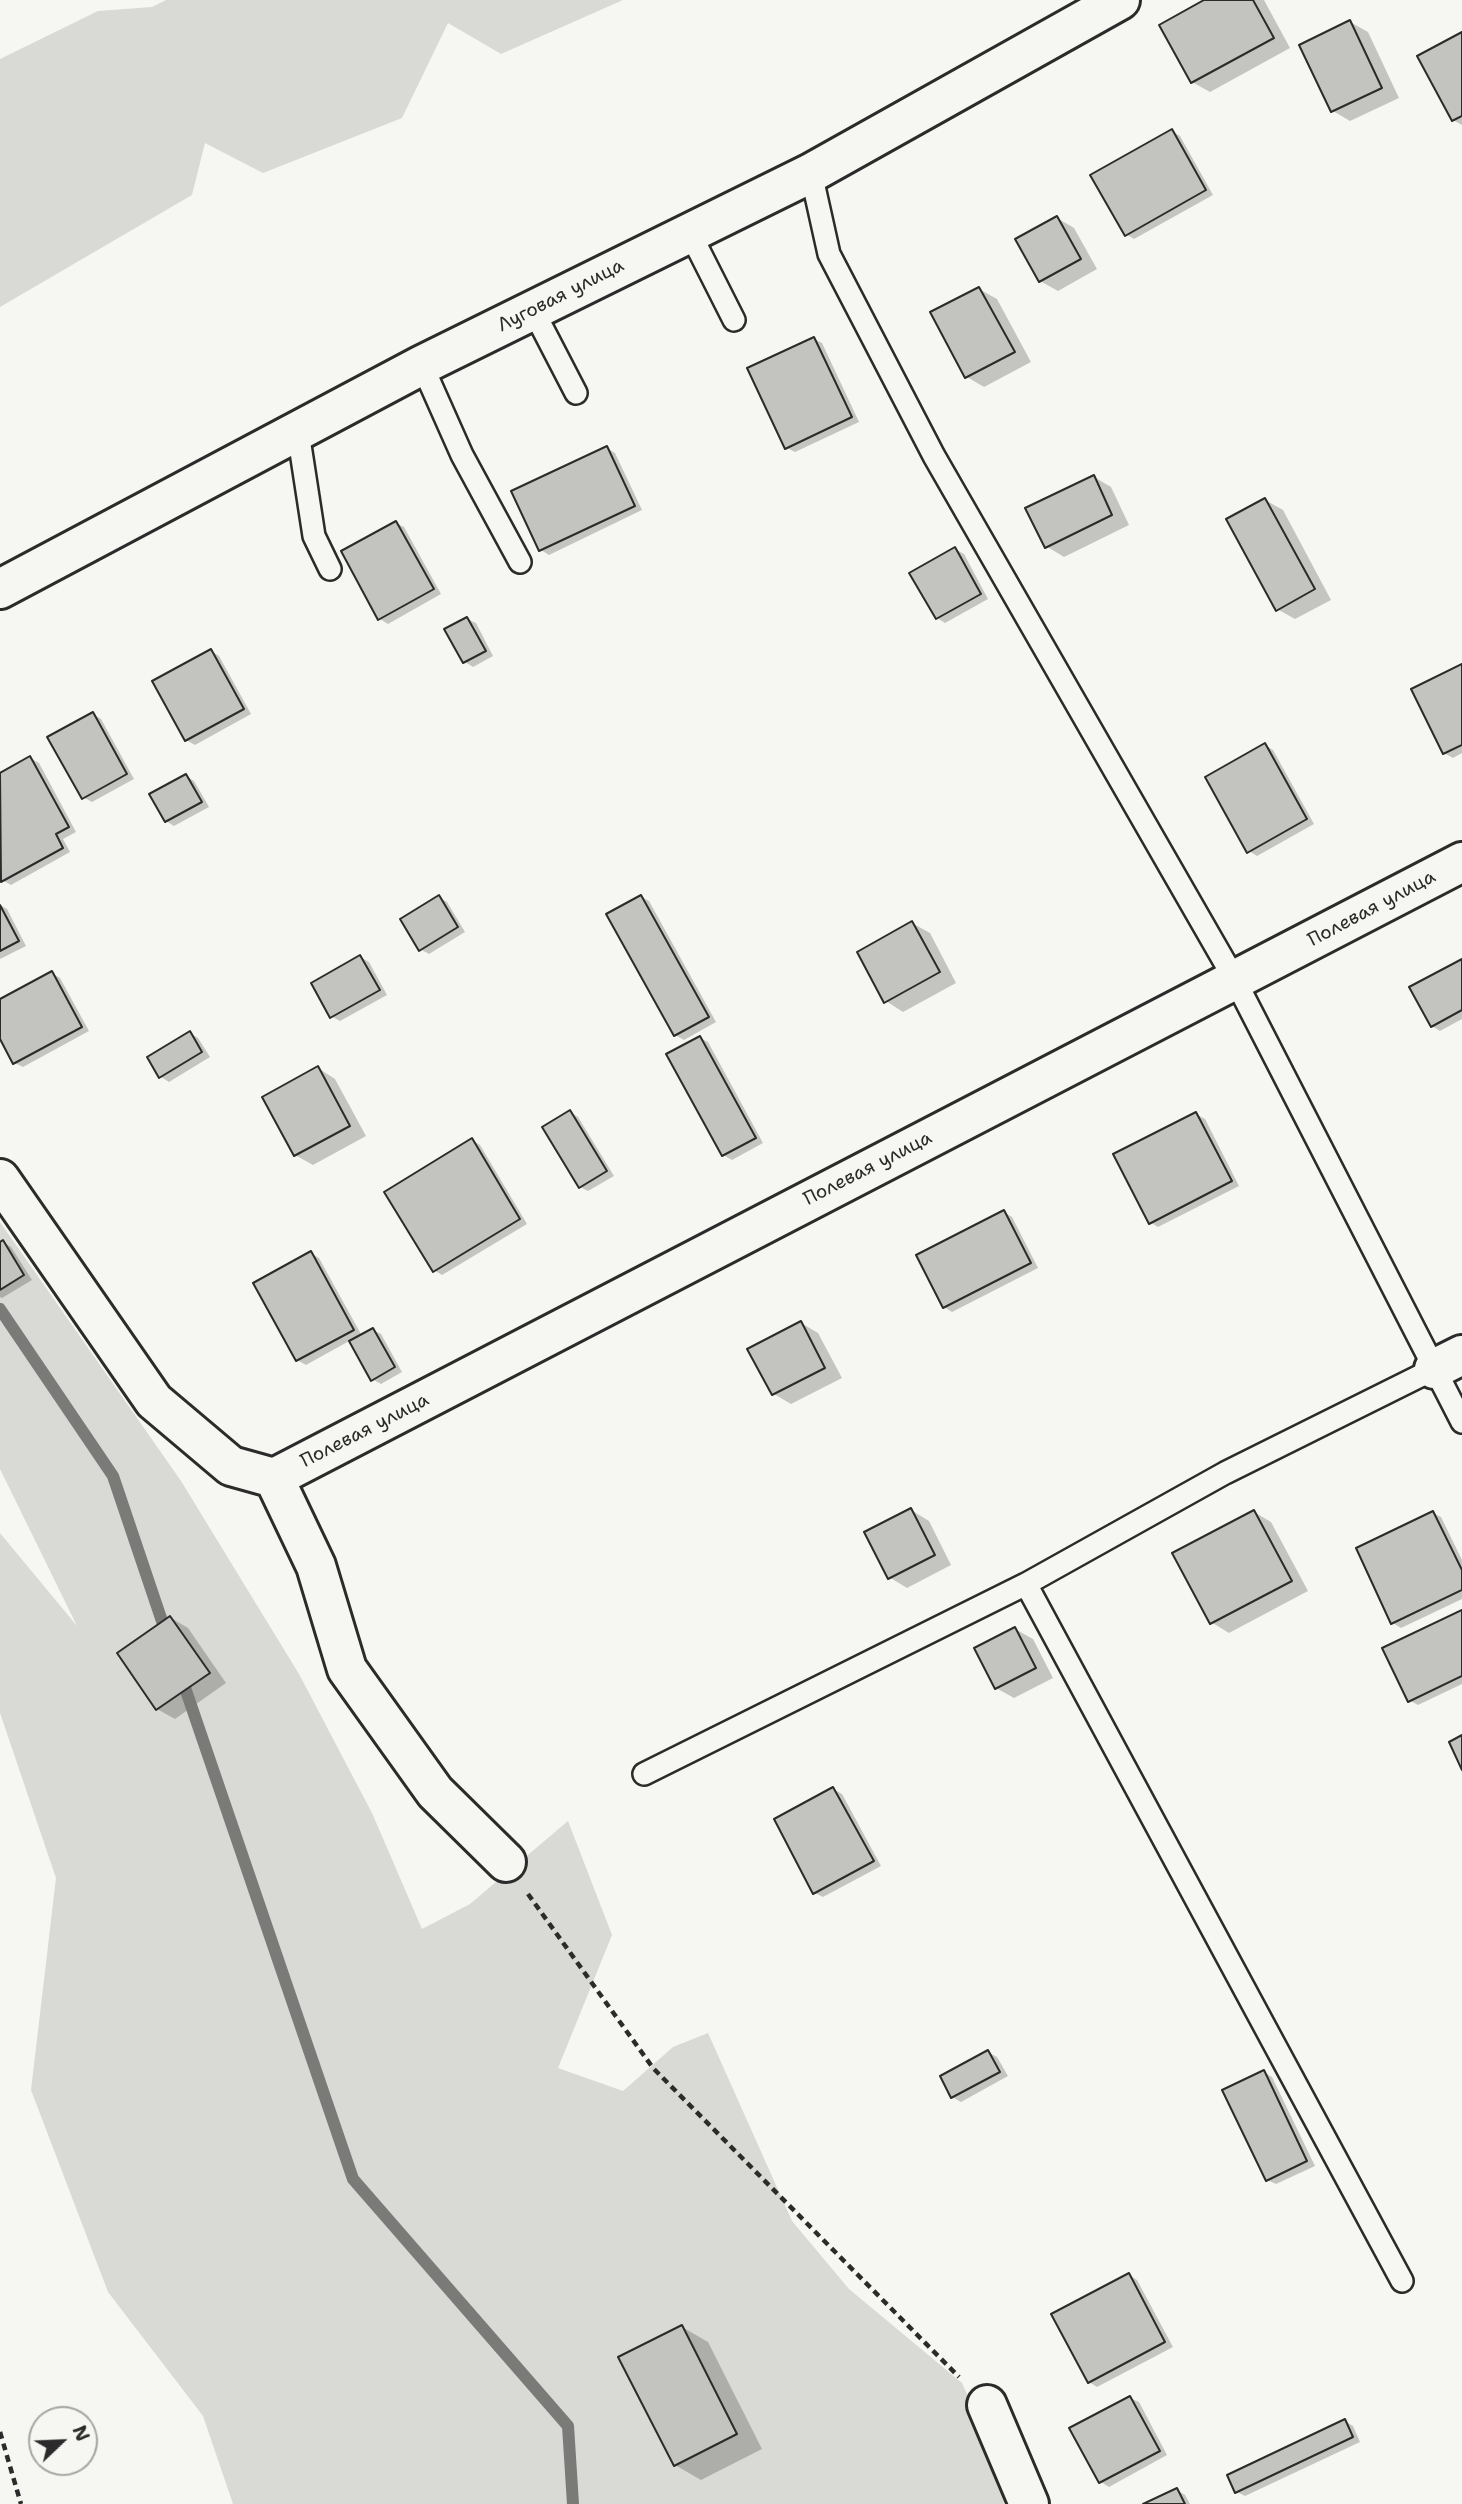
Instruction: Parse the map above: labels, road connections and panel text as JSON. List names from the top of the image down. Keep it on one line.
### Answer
{"streets":{"street":["Луговая улица","Полевая улица"]},"north":"top right"}
